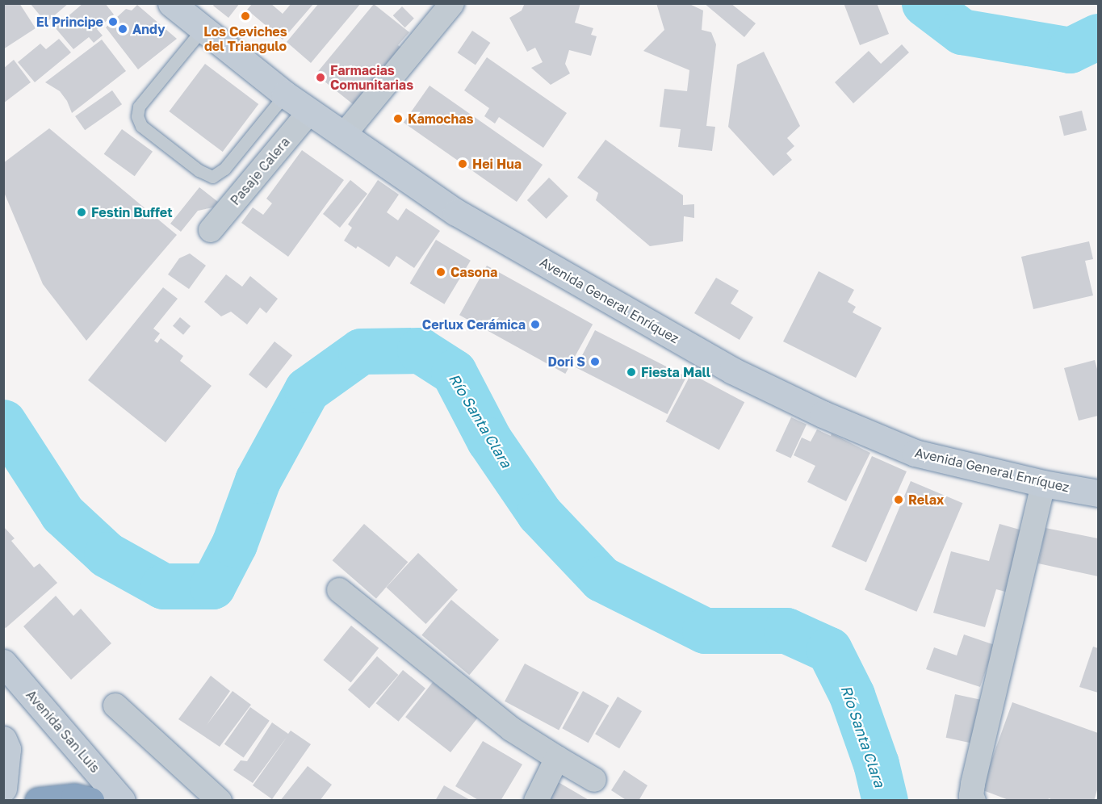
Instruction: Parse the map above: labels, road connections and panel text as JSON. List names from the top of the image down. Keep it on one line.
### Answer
{"streets":{"main road":["Avenida General Enríquez","Avenida San Luis"],"street":["Pasaje Calera"]},"crossings":[["Pasaje Calera","Avenida General Enríquez"]],"water":["Río Santa Clara"],"places":["Los Ceviches del Triangulo","El Principe","Andy","Farmacias Comunitarias","Kamochas","Hei Hua","Festin Buffet","Casona","Cerlux Cerámica","Dori S","Fiesta Mall","Relax"]}
